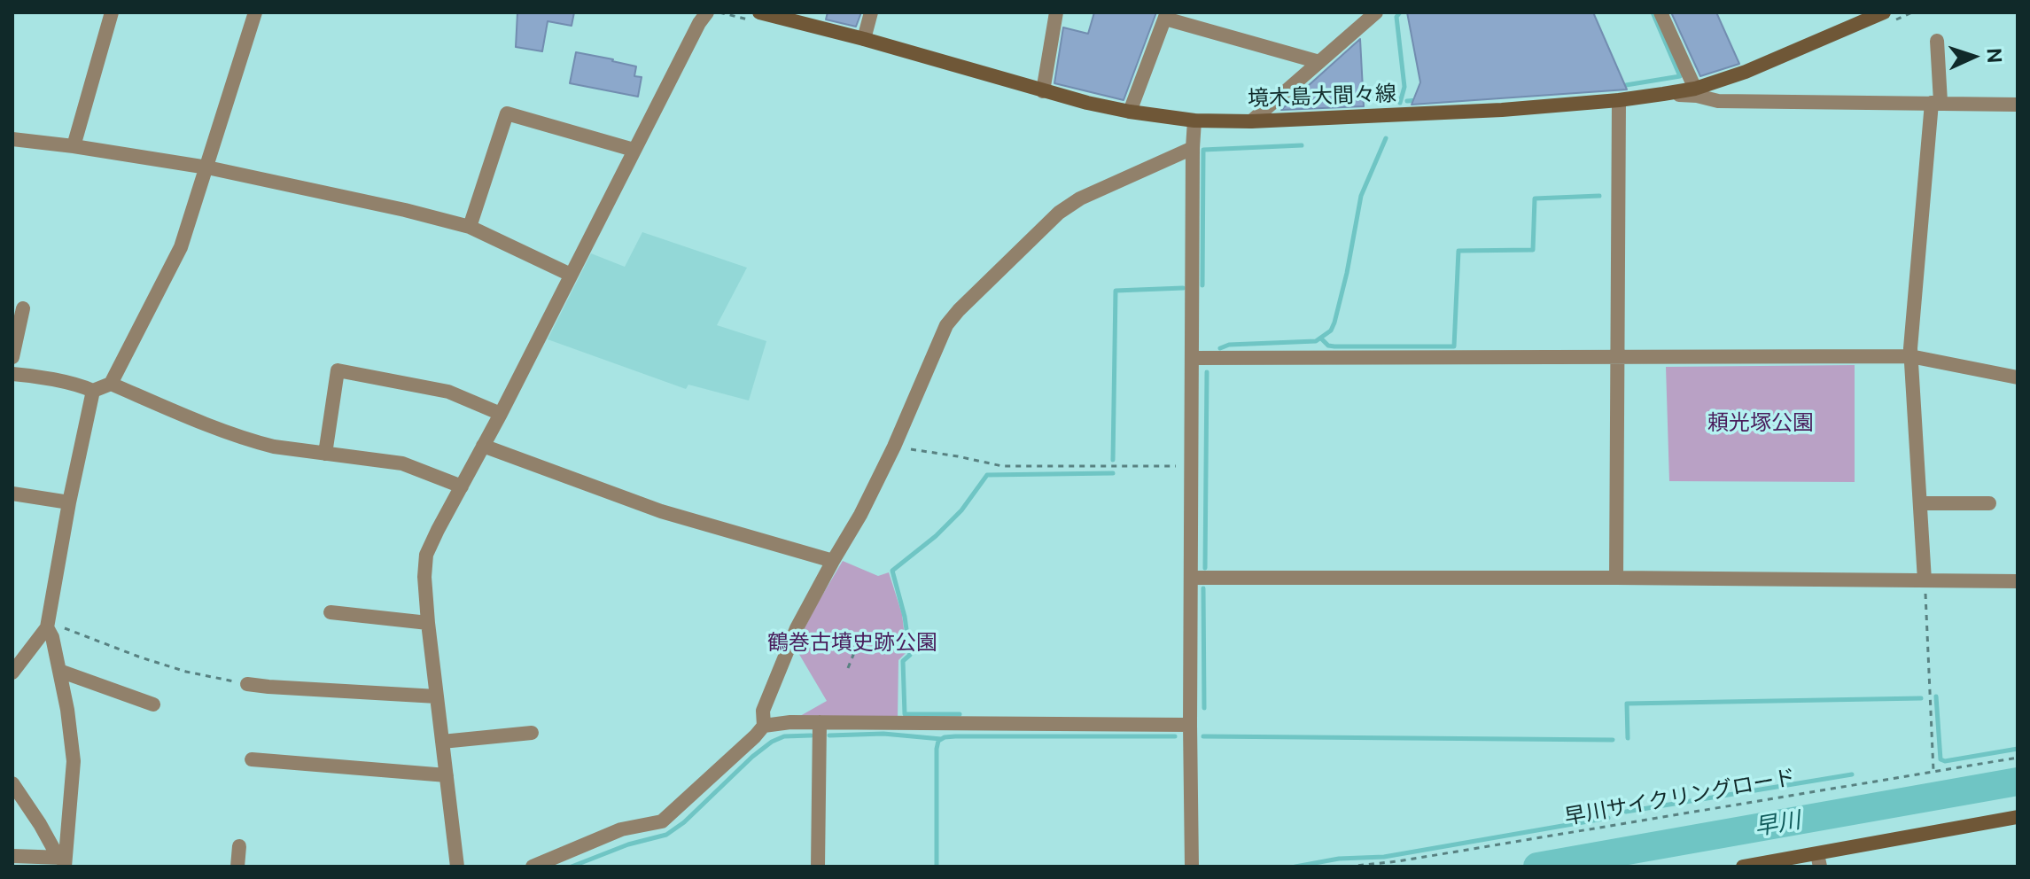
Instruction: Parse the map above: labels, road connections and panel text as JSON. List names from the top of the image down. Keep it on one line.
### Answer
{"streets":{"main road":["境木島大間々線"],"path":["早川サイクリングロード"]},"water":["早川"],"parks":["頼光塚公園","鶴巻古墳史跡公園"],"north":"right"}
